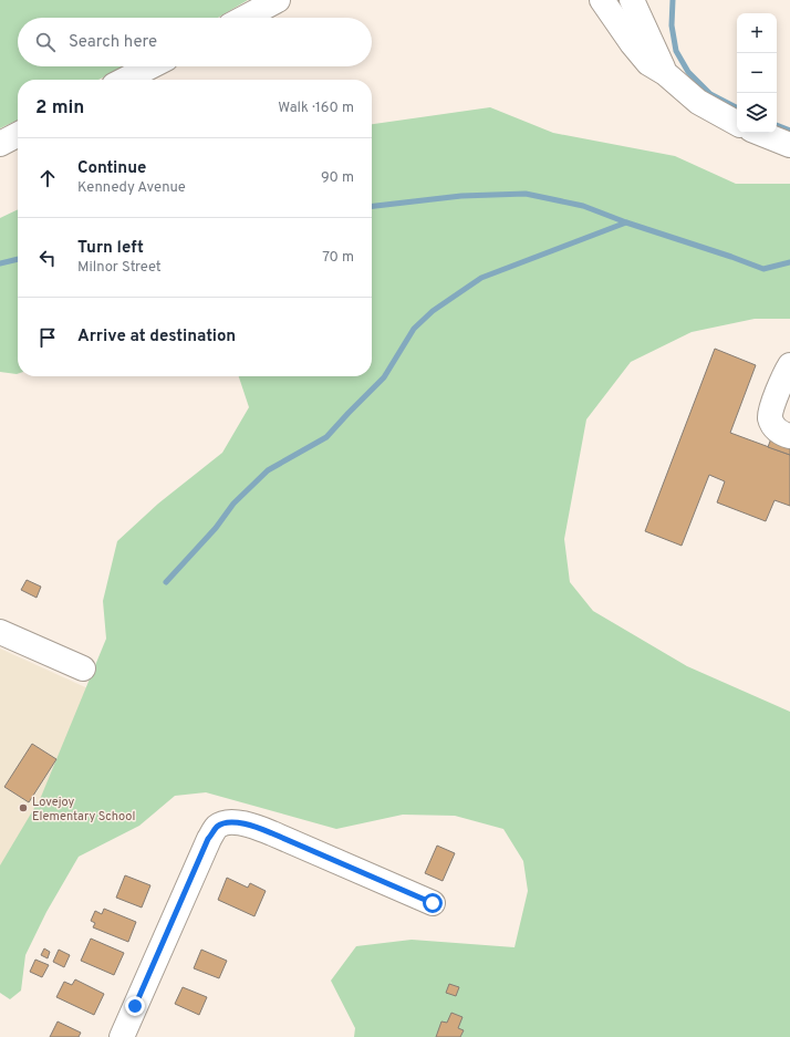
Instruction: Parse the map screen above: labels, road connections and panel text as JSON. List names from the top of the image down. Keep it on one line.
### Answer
{"places":["Lovejoy Elementary School"],"page":{"map_buttons":["+","−"],"search":"Search here","heading":["2 min","Walk · 160 m"],"list":[["Continue","Kennedy Avenue","90 m"],["Turn left","Milnor Street","70 m"],"Arrive at destination"]}}
